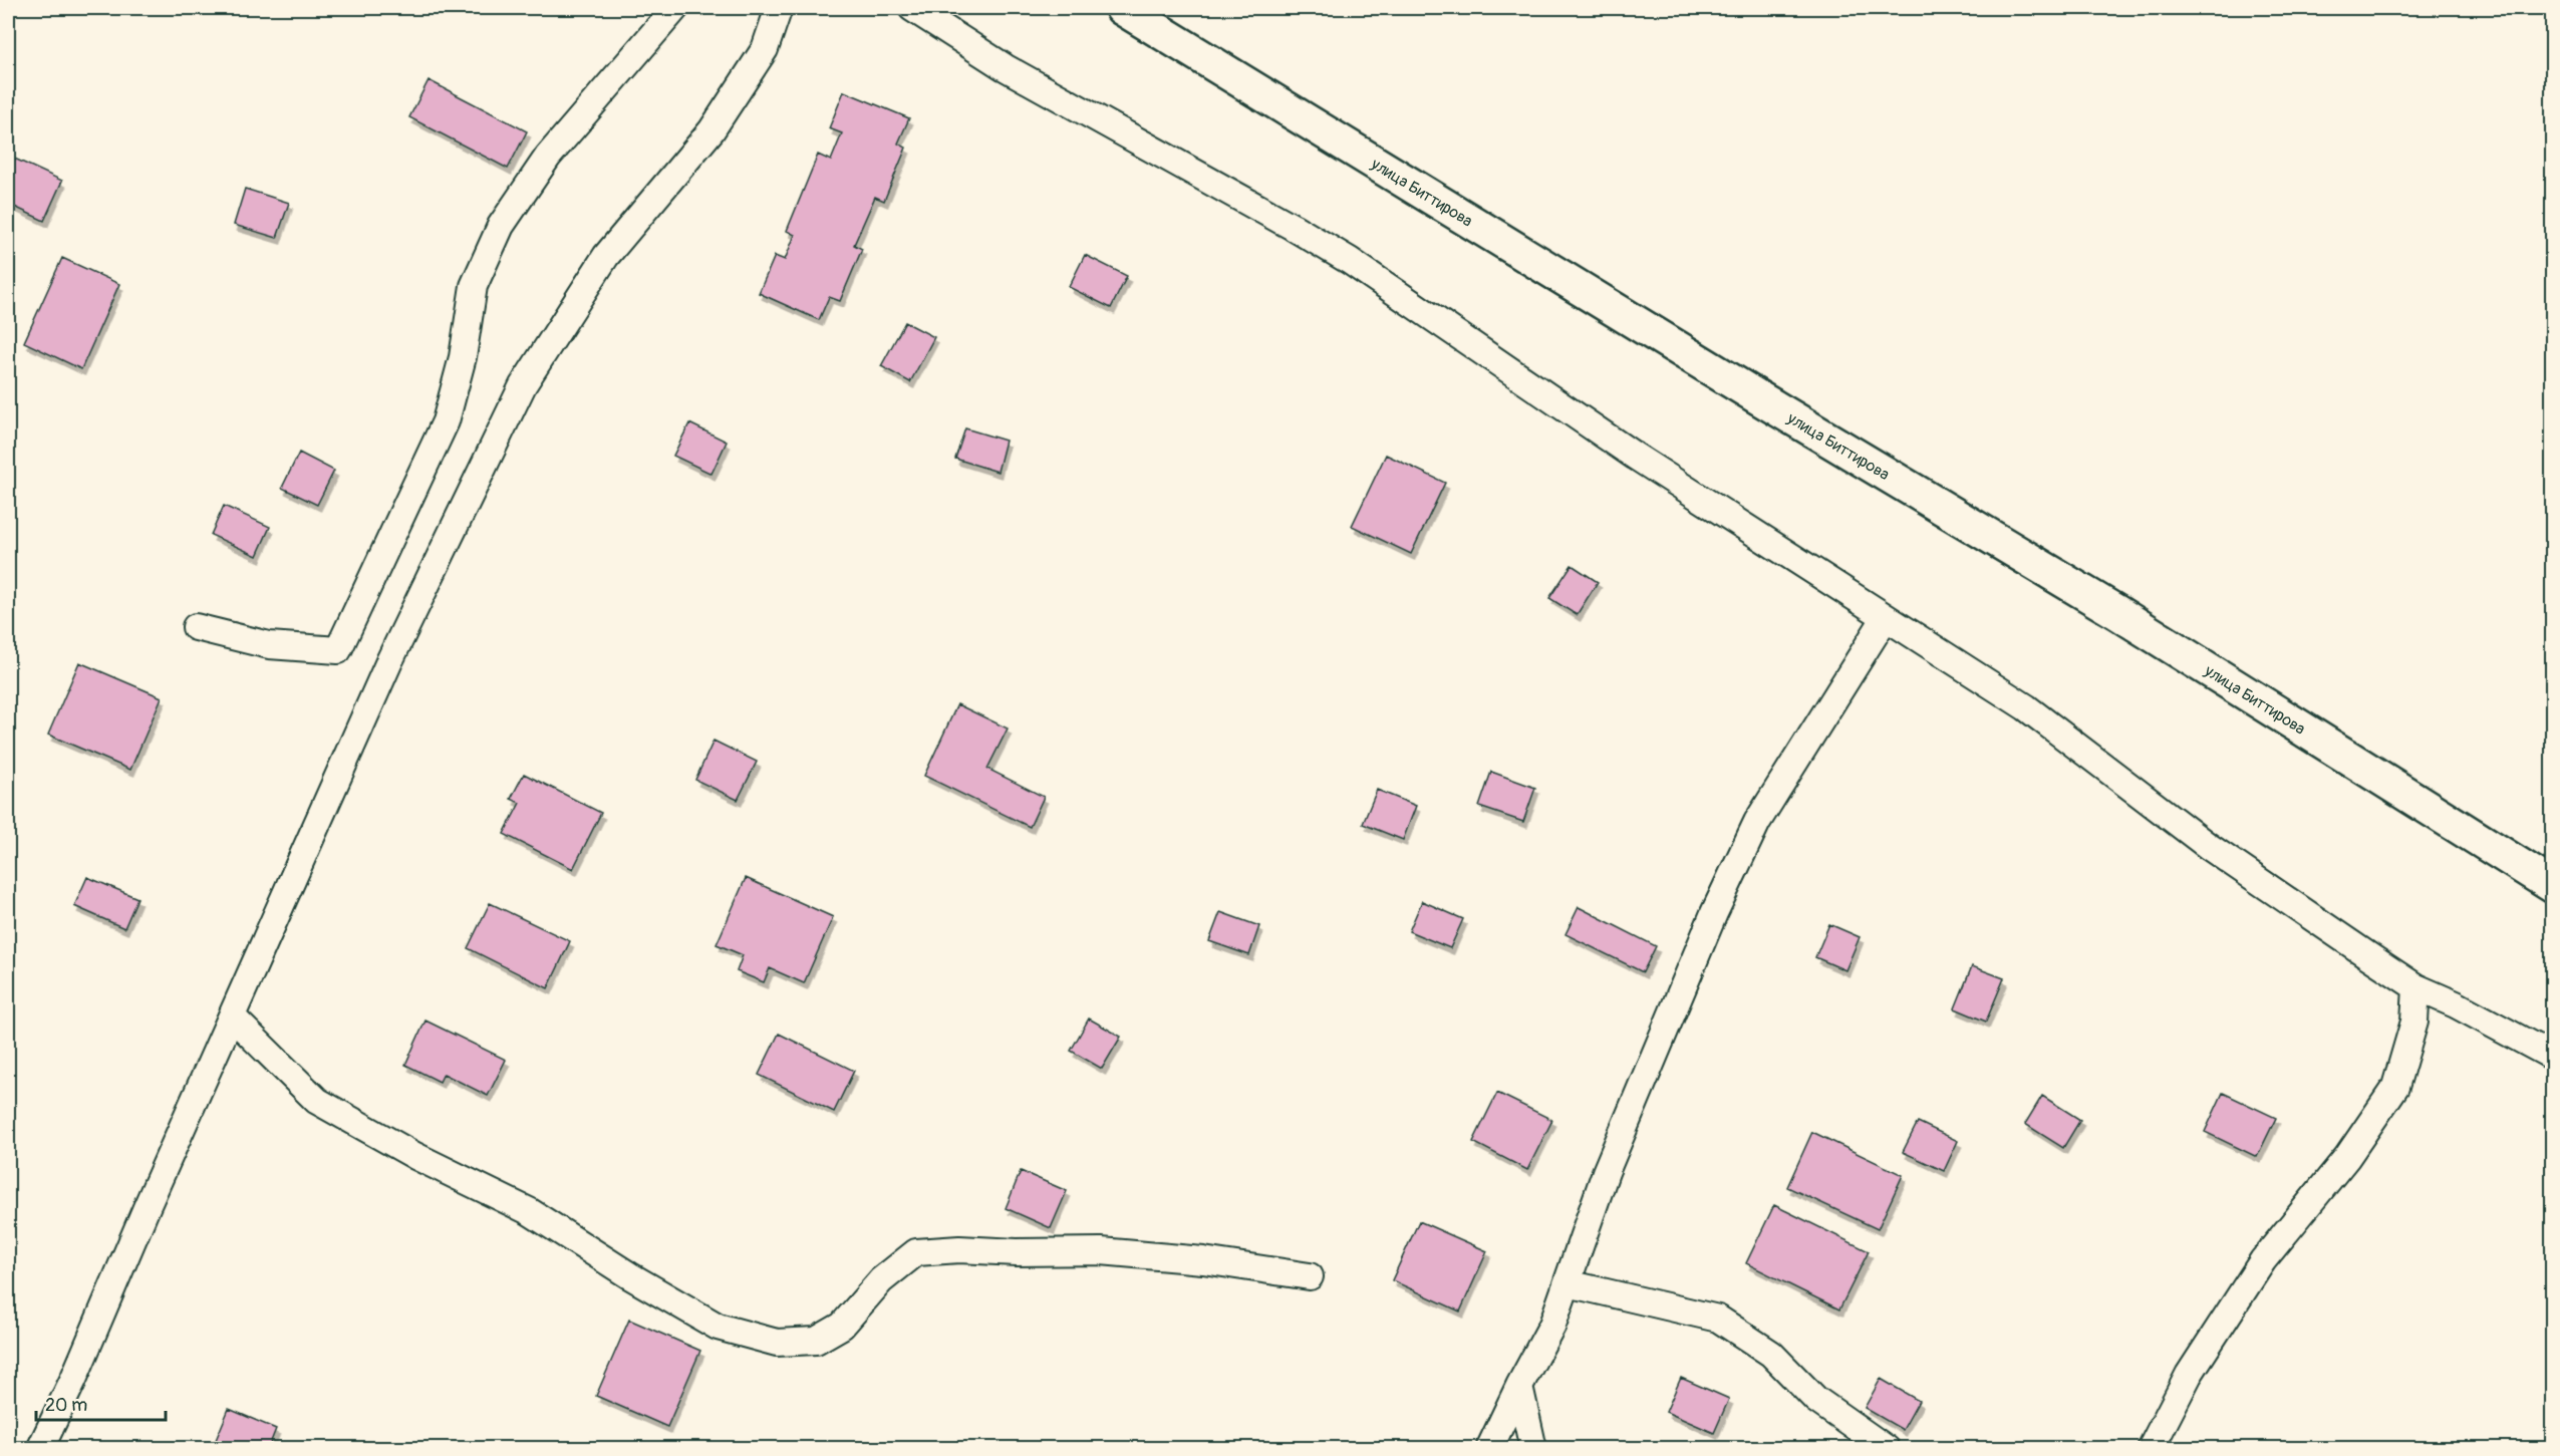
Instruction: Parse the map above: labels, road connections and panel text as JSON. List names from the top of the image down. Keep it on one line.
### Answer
{"streets":{"street":["улица Биттирова"]},"scale_bar":"20 m"}
